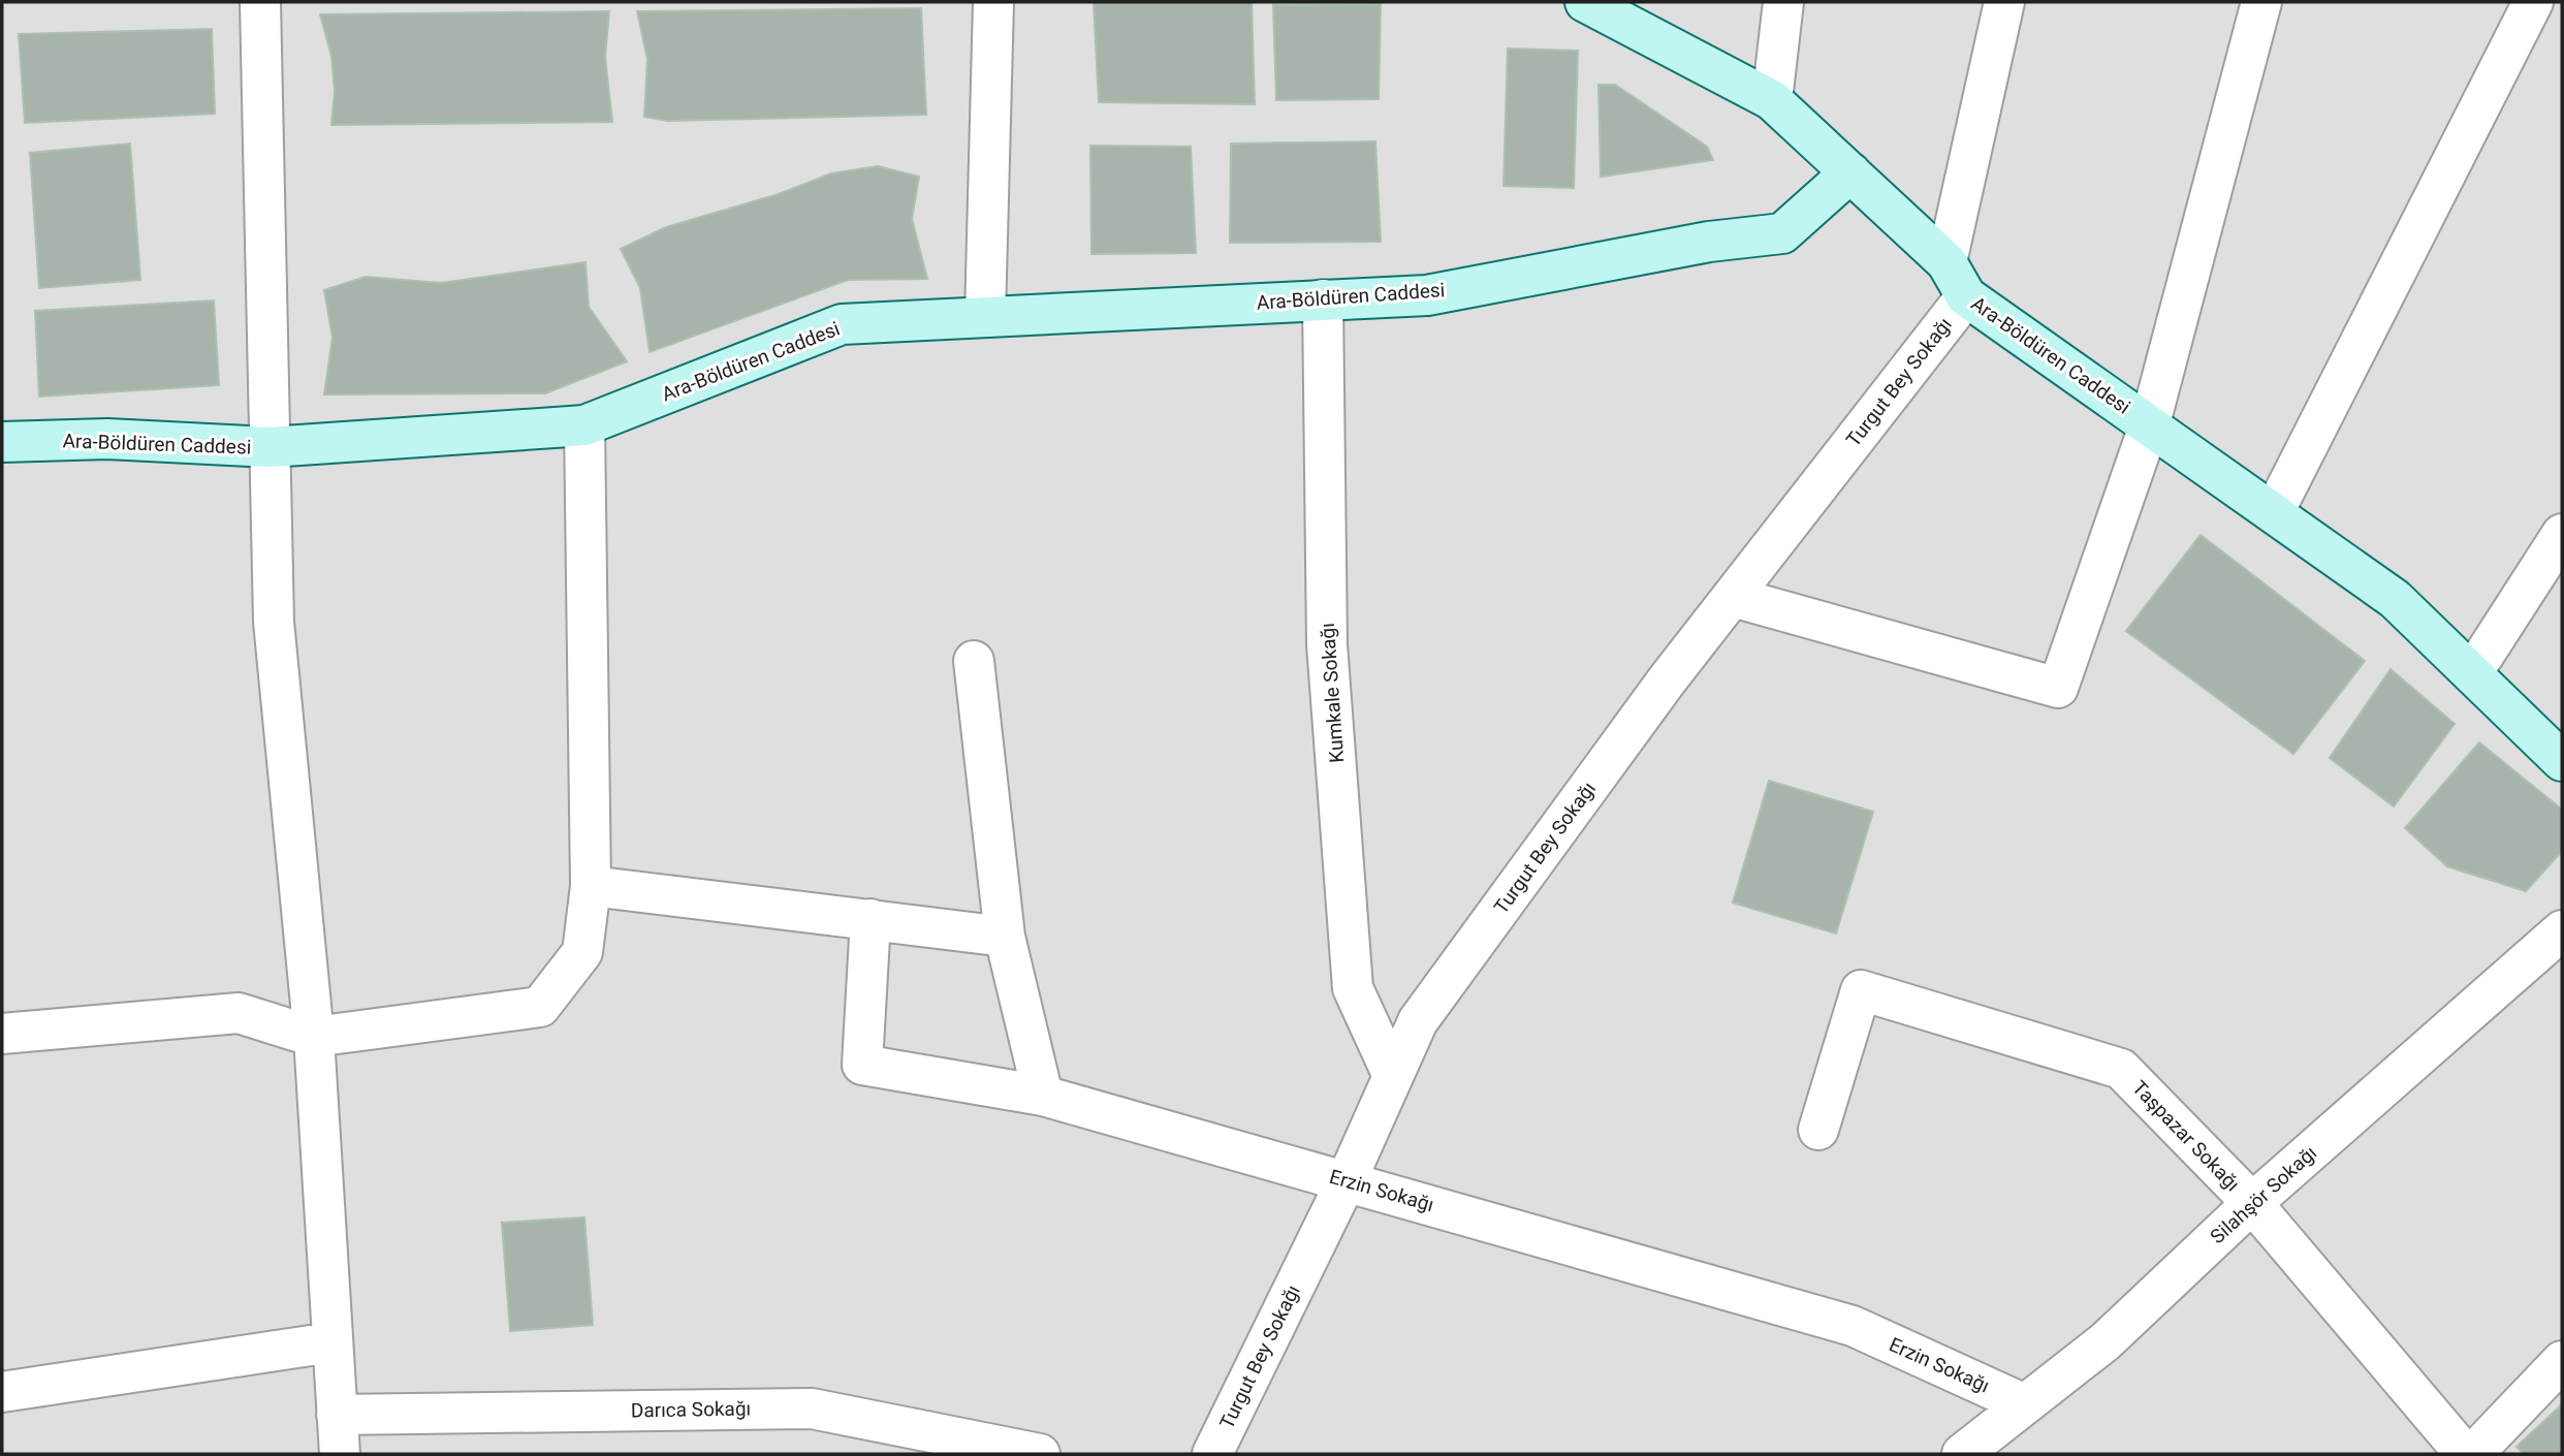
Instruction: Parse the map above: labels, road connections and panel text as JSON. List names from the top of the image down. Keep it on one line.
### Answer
{"streets":{"street":["Ara-Böldüren Caddesi","Turgut Bey Sokağı","Kumkale Sokağı","Taşpazar Sokağı","Erzin Sokağı","Silahşör Sokağı","Darıca Sokağı"]},"crossings":[["Ara-Böldüren Caddesi","Turgut Bey Sokağı"],["Ara-Böldüren Caddesi","Kumkale Sokağı"],["Turgut Bey Sokağı","Kumkale Sokağı"],["Turgut Bey Sokağı","Erzin Sokağı"],["Taşpazar Sokağı","Silahşör Sokağı"],["Erzin Sokağı","Silahşör Sokağı"]]}
